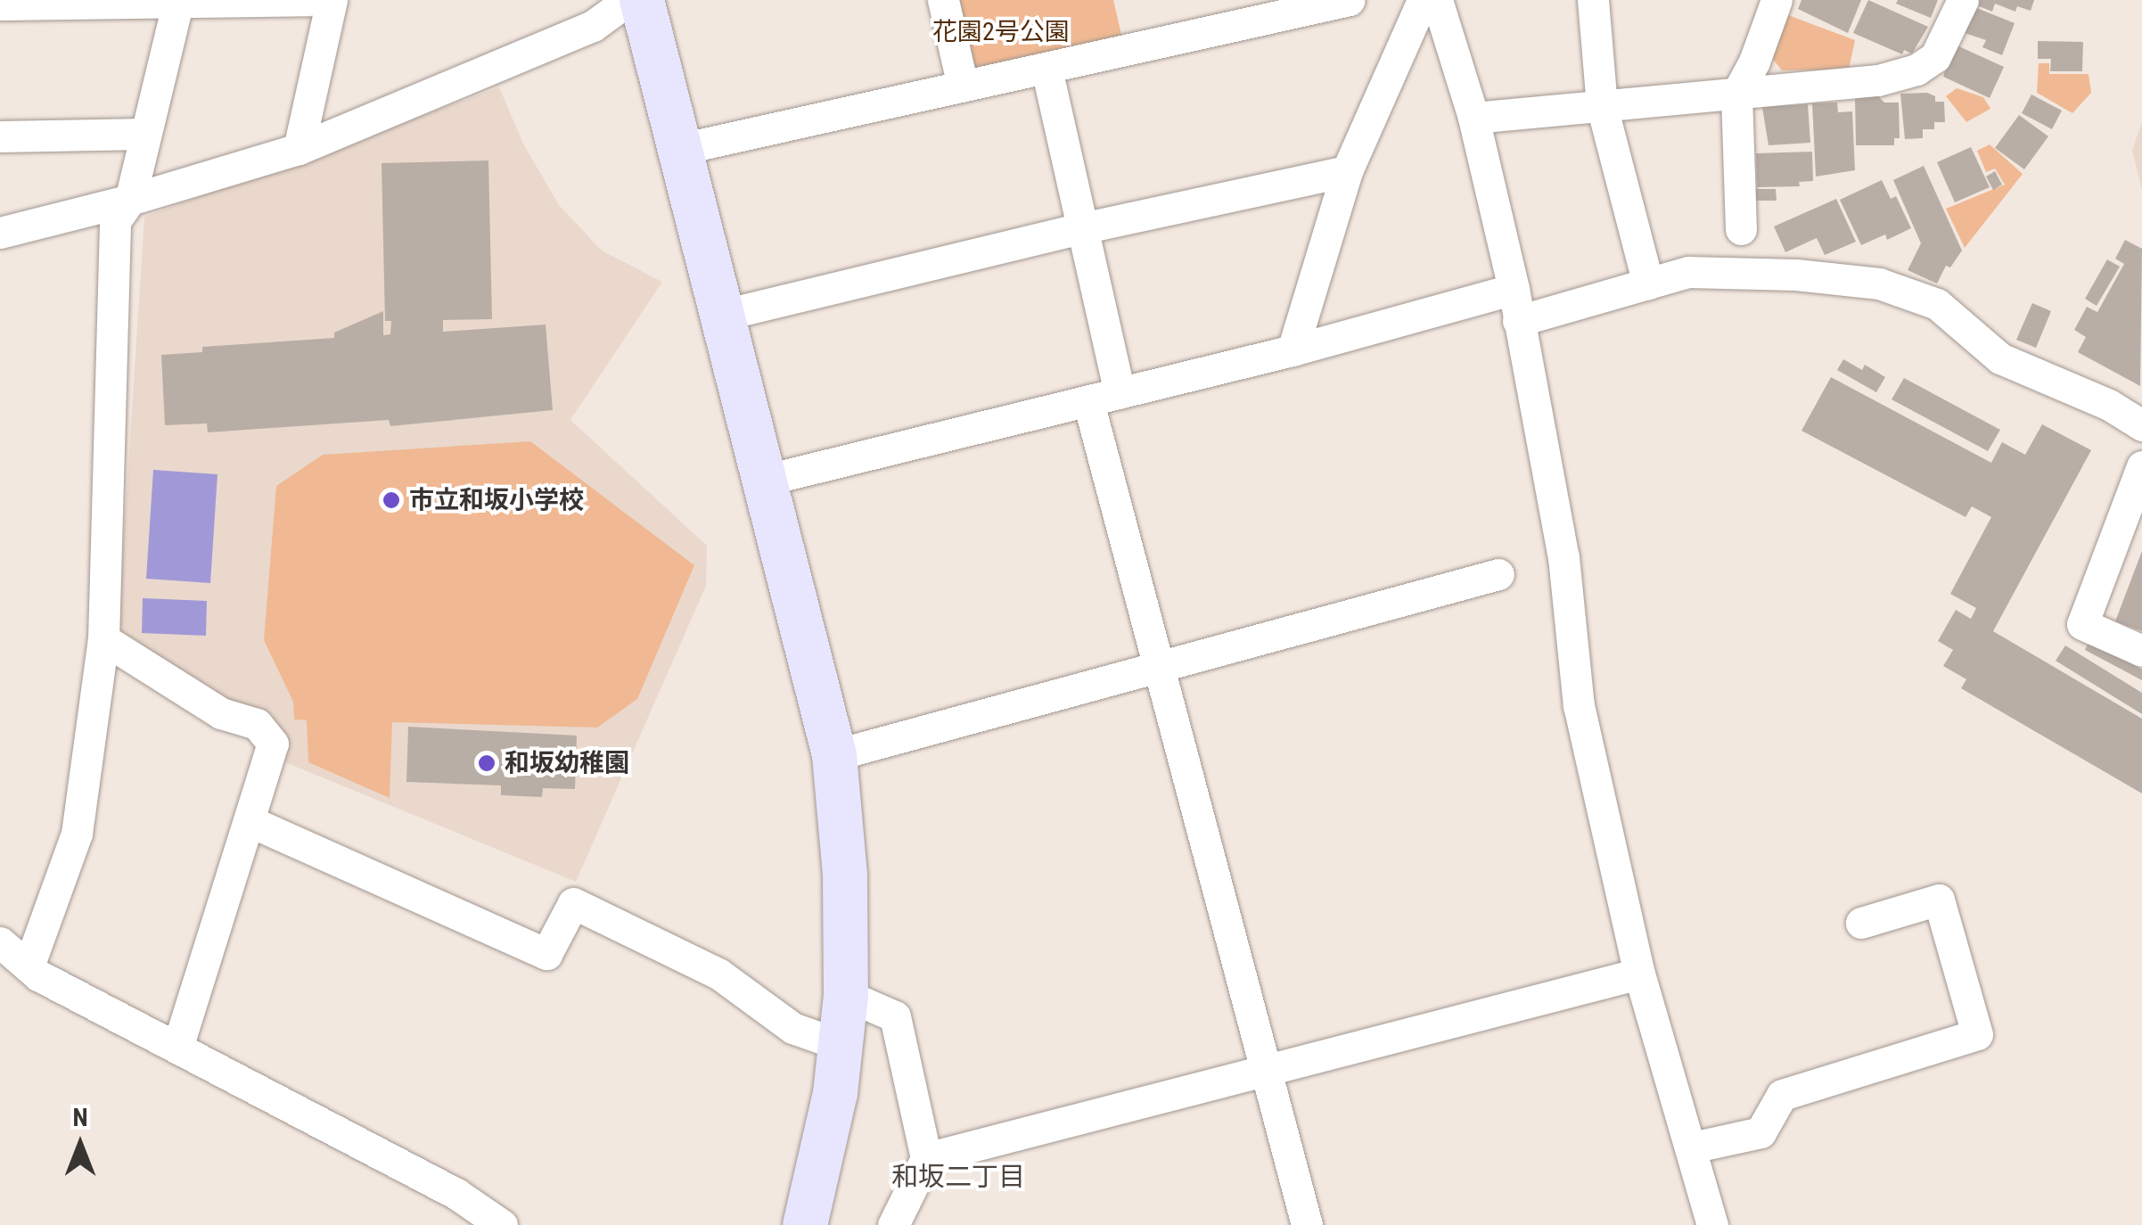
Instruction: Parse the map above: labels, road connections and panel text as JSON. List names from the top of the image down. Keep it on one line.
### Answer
{"districts":["和坂二丁目"],"parks":["花園2号公園"],"places":["市立和坂小学校","和坂幼稚園"],"north":"top"}
